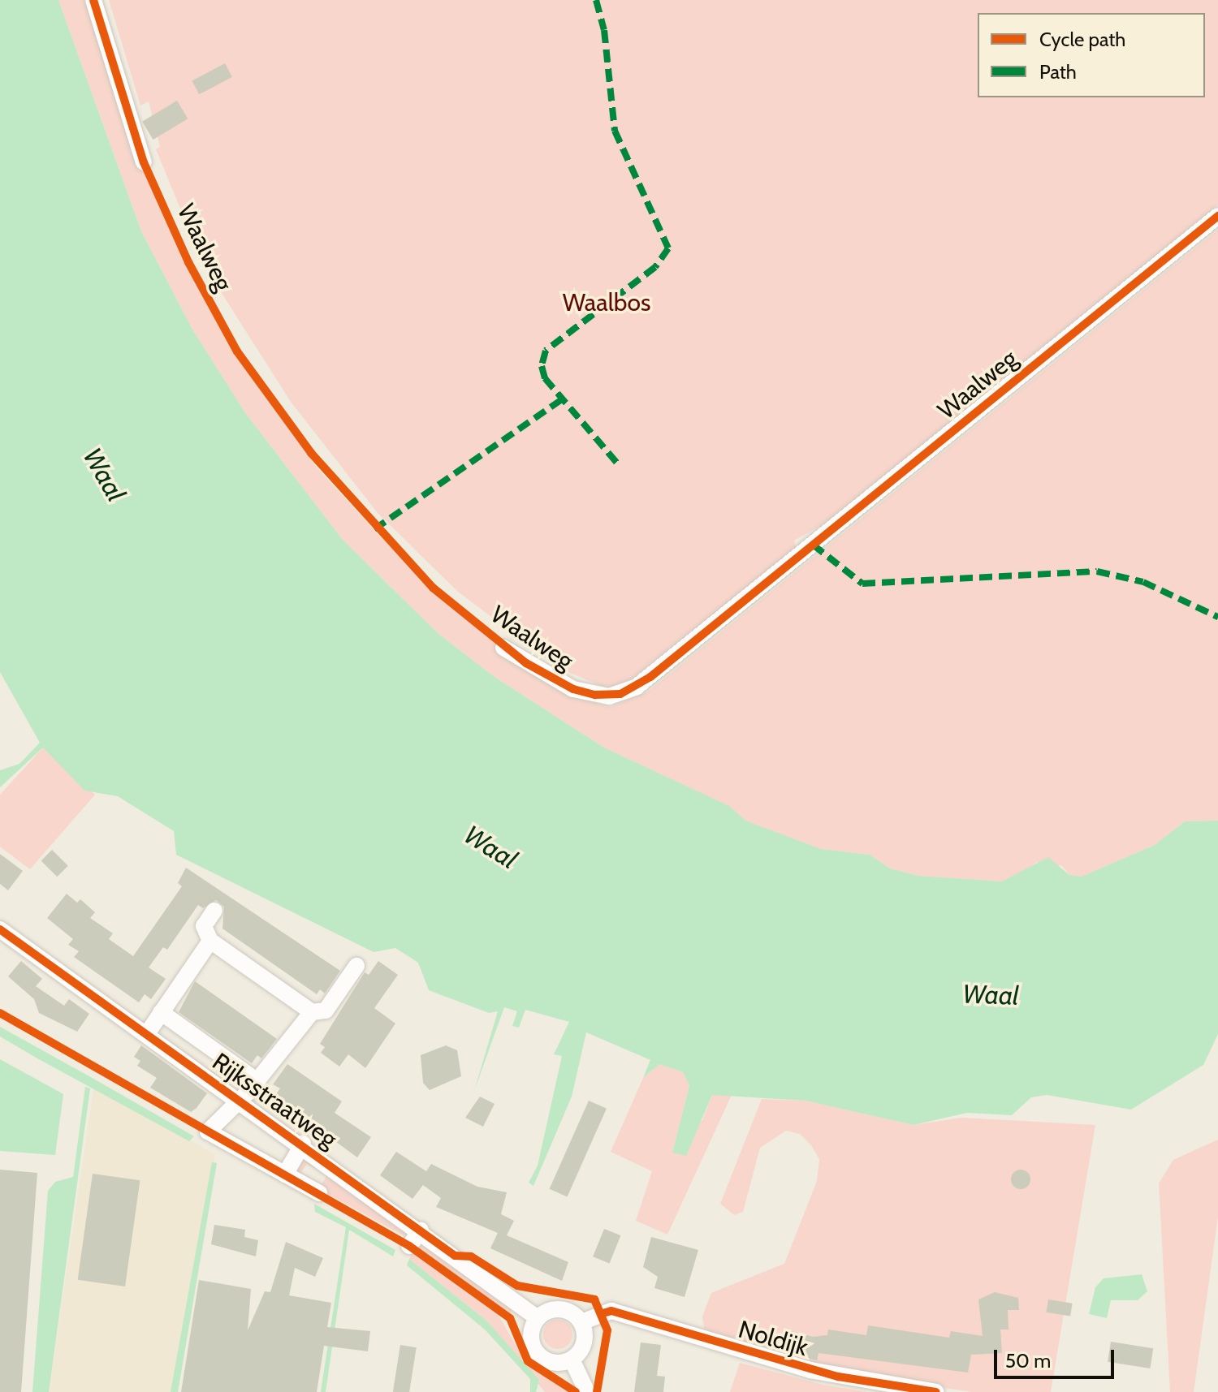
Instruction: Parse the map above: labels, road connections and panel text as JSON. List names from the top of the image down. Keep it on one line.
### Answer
{"streets":{"street":["Waalweg","Rijksstraatweg","Noldijk"]},"crossings":[["Rijksstraatweg","Noldijk"]],"water":["Waal"],"parks":["Waalbos"],"legend":["Cycle path","Path"],"scale_bar":"50 m"}
